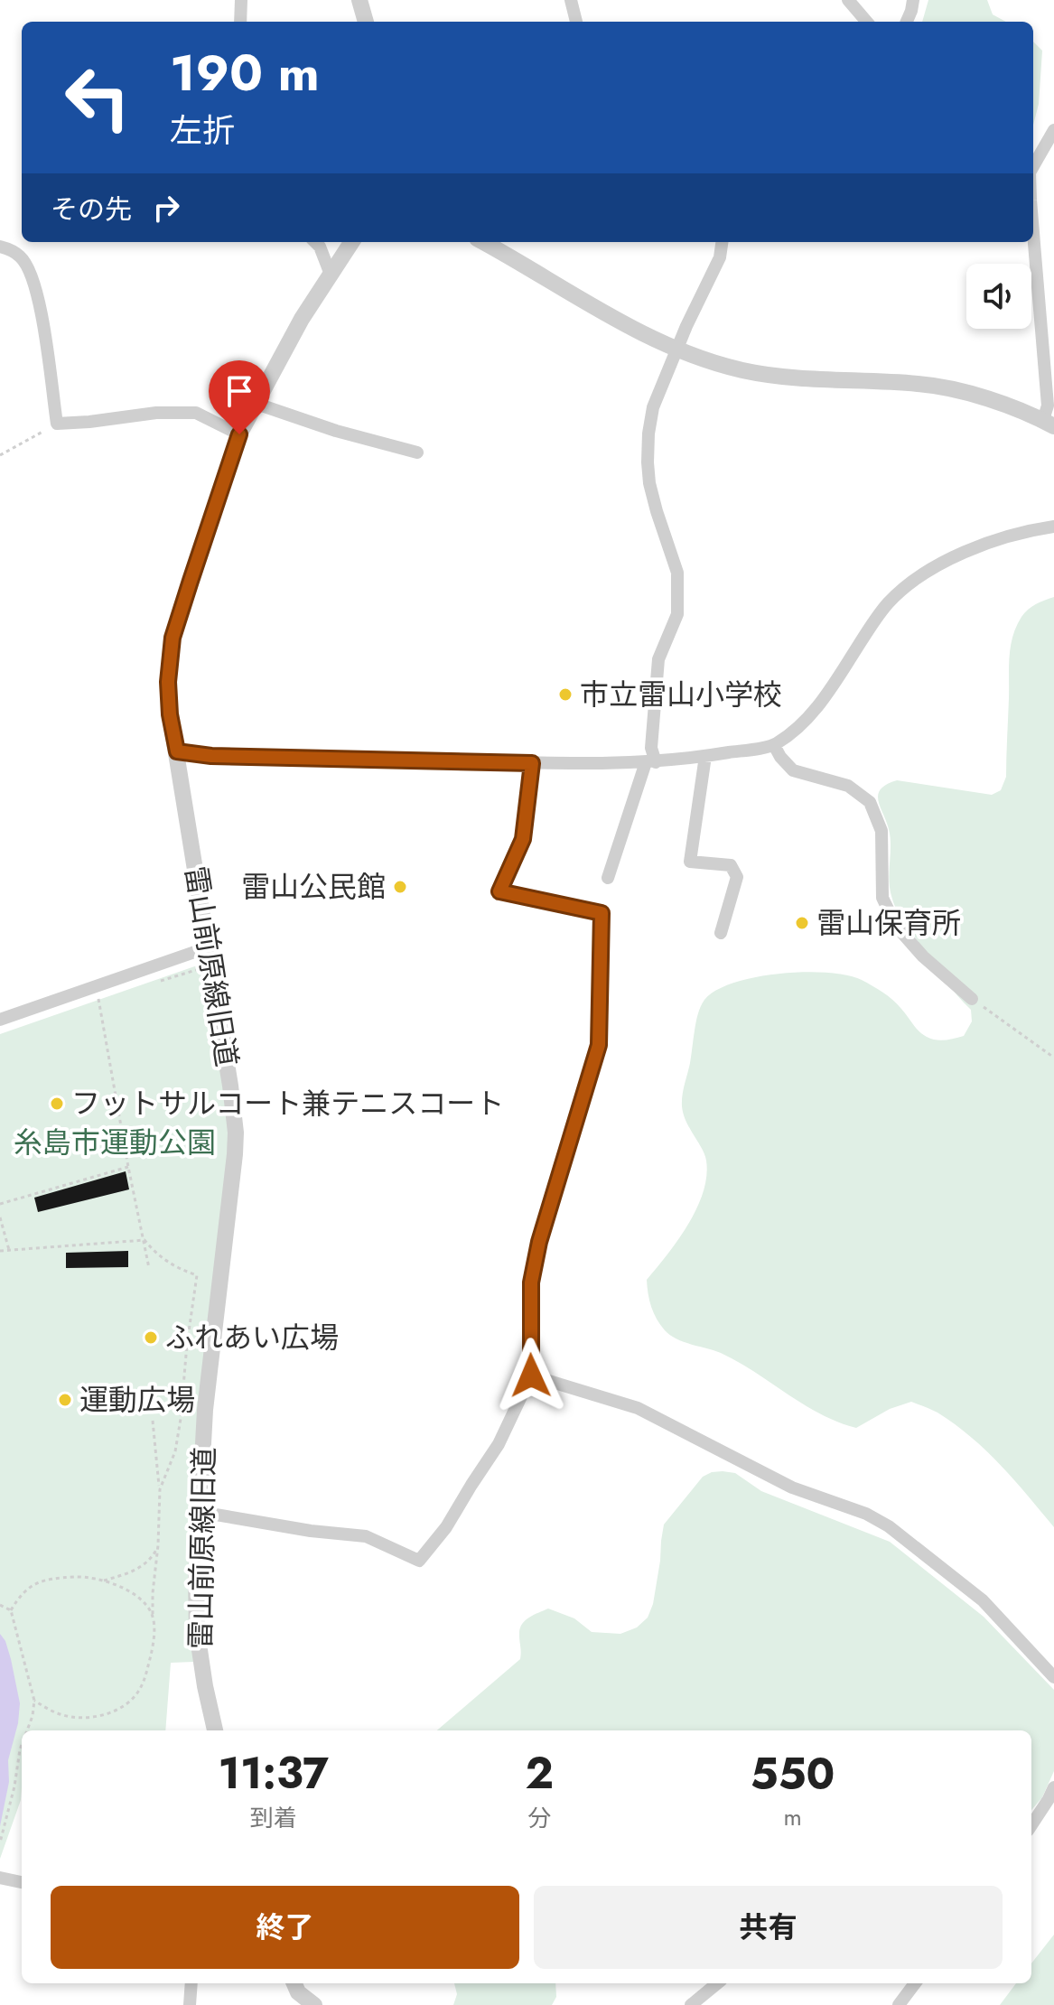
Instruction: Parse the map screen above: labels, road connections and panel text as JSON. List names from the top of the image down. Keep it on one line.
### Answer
{"streets":{"street":["雷山前原線旧道"]},"parks":["糸島市運動公園"],"places":["市立雷山小学校","雷山公民館","雷山保育所","フットサルコート兼テニスコート","ふれあい広場","運動広場"],"page":{"turn":["190 m","左折"],"then":"その先","eta":["11:37","到着","2","分","550","m"],"buttons":["終了","共有"]}}
